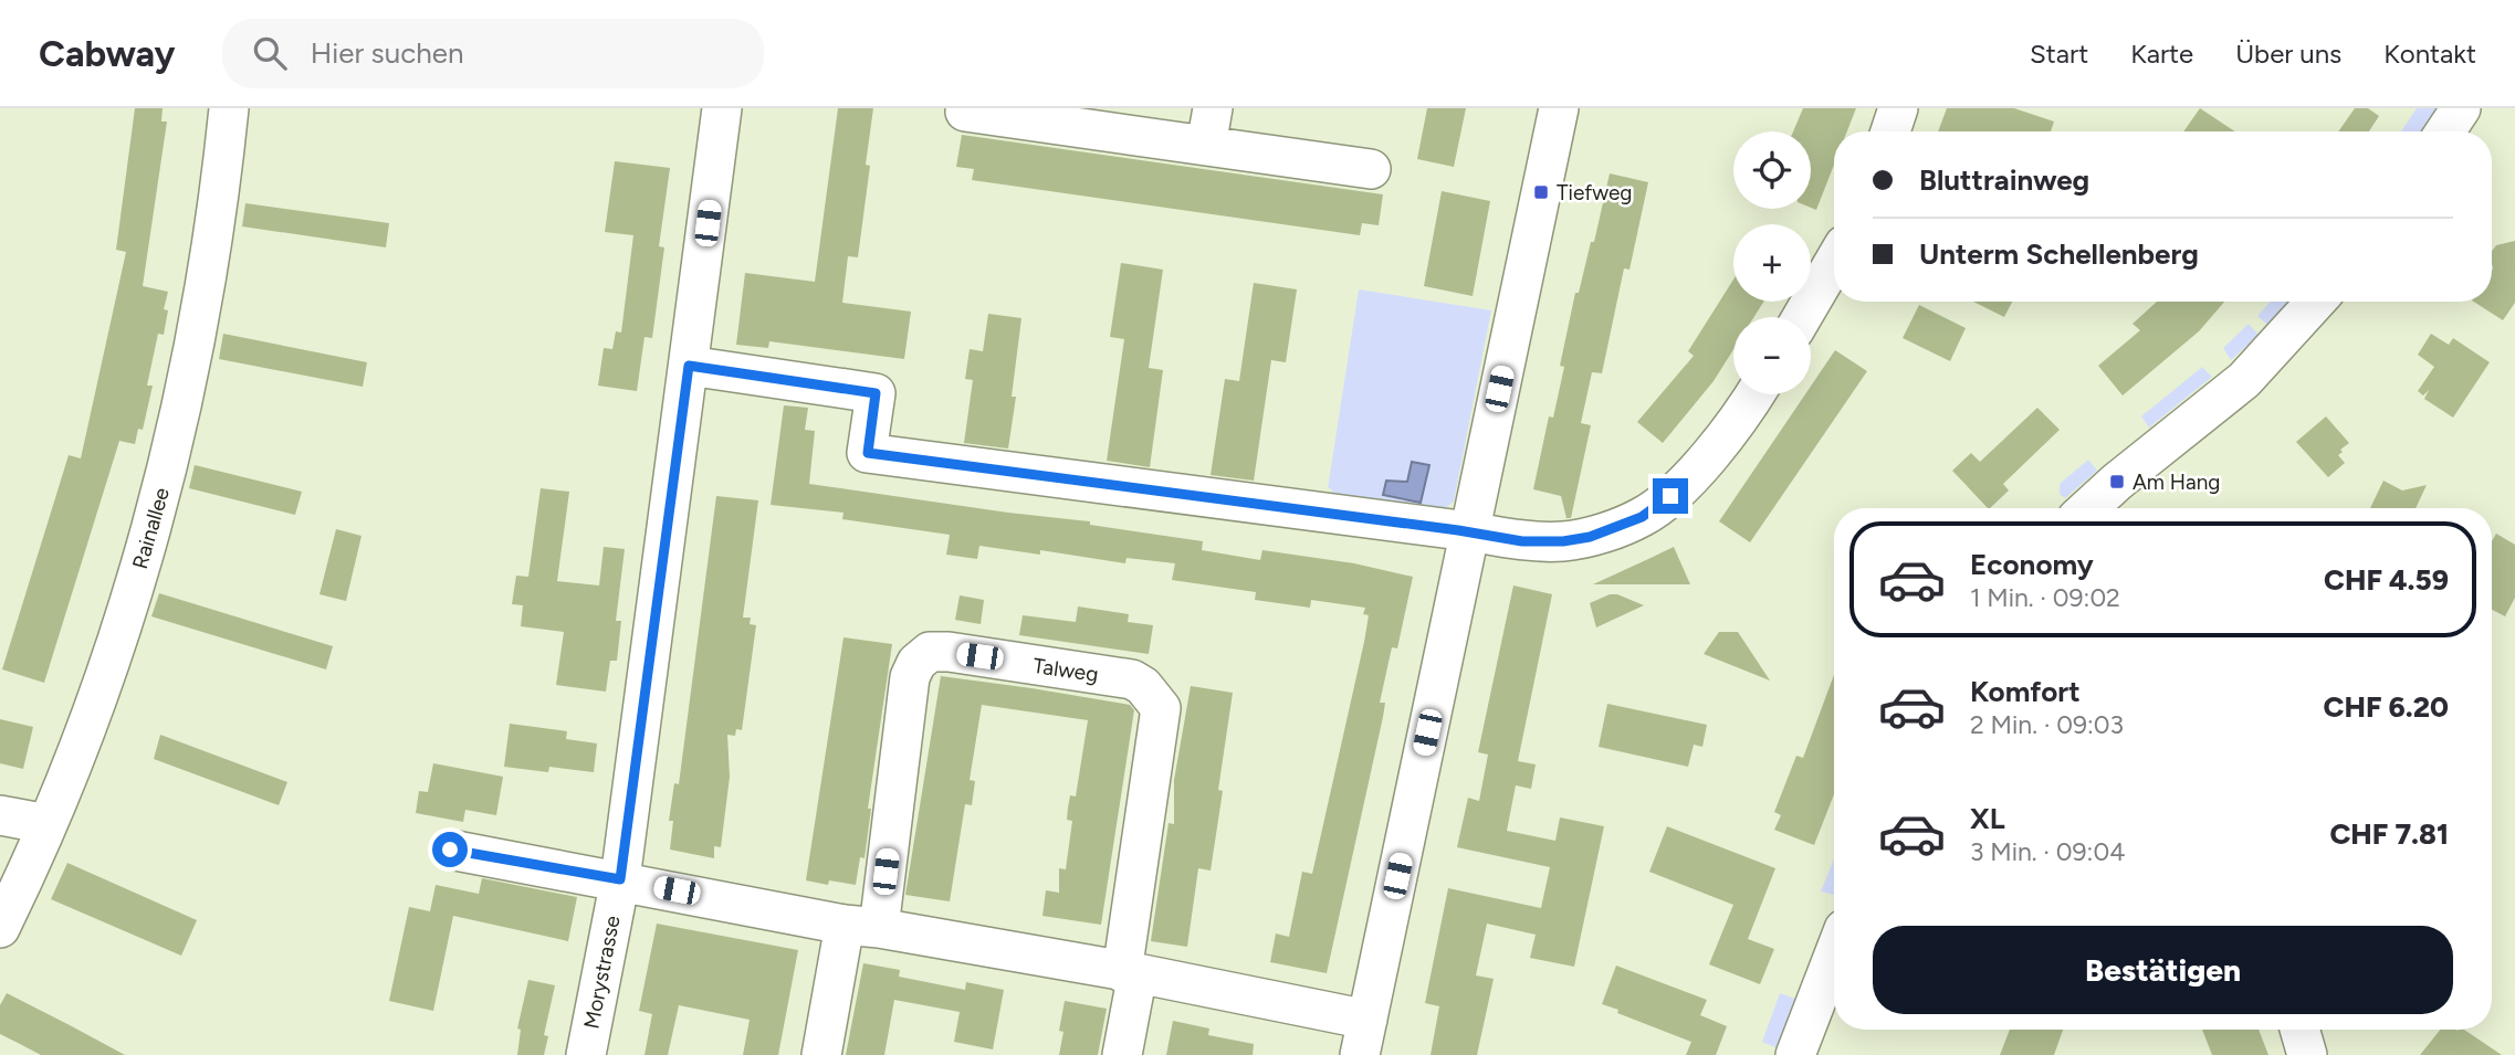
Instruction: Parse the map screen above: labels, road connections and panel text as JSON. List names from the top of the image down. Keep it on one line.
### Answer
{"streets":{"street":["Rainallee","Talweg","Morystrasse"]},"places":{"transit":["Tiefweg","Am Hang"]},"page":{"header":"Cabway","search":"Hier suchen","nav":["Start","Karte","Über uns","Kontakt"],"map_buttons":["+","−"],"banner":["Bluttrainweg","Unterm Schellenberg"],"list":[{"name":"Economy","note":"1 Min. · 09:02","value":"CHF 4.59"},{"name":"Komfort","note":"2 Min. · 09:03","value":"CHF 6.20"},{"name":"XL","note":"3 Min. · 09:04","value":"CHF 7.81"}],"buttons":"Bestätigen"}}
